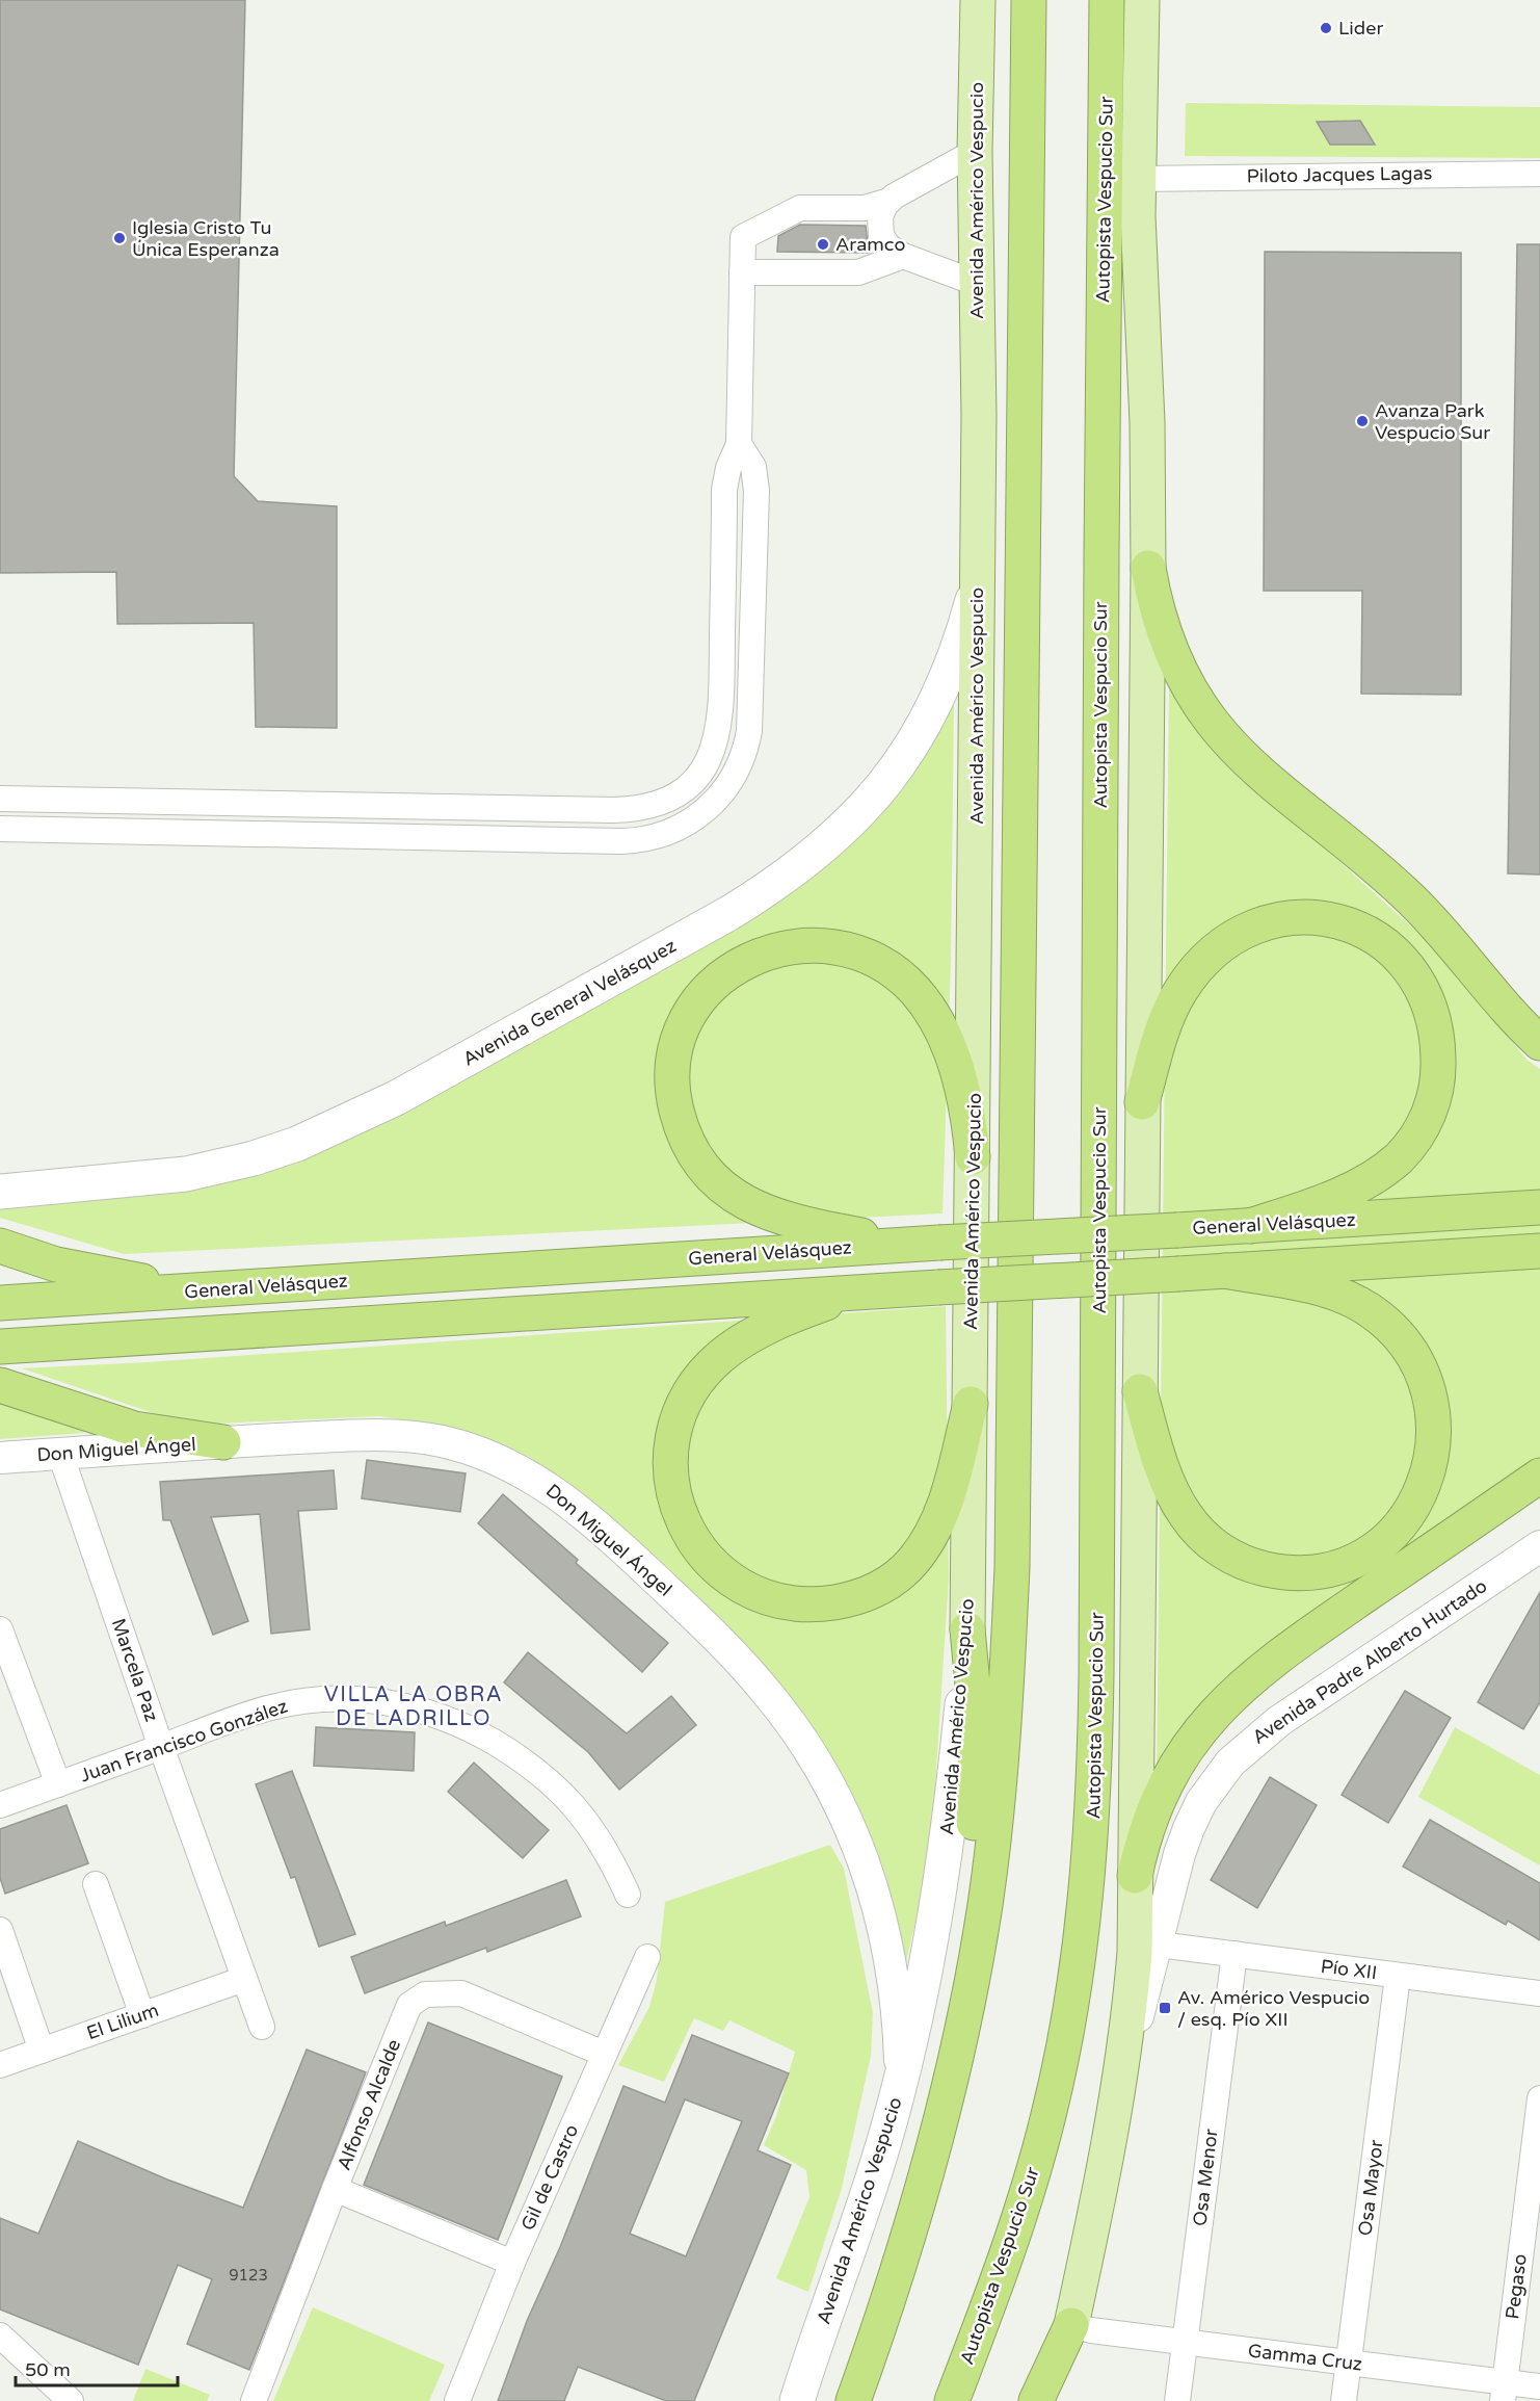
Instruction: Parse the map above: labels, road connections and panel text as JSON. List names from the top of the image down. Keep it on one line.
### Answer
{"streets":{"highway":["Autopista Vespucio Sur","General Velásquez"],"main road":["Avenida Américo Vespucio","Avenida General Velásquez"],"street":["Piloto Jacques Lagas","Don Miguel Ángel","Avenida Padre Alberto Hurtado","Marcela Paz","Juan Francisco González","Pío XII","El Lilium","Alfonso Alcalde","Gil de Castro","Osa Menor","Osa Mayor","Pegaso","Gamma Cruz"]},"crossings":[["Avenida Américo Vespucio","Avenida General Velásquez"],["Avenida Américo Vespucio","Don Miguel Ángel"],["Don Miguel Ángel","Marcela Paz"],["Avenida Padre Alberto Hurtado","Pío XII"],["Marcela Paz","Juan Francisco González"],["Marcela Paz","El Lilium"],["Pío XII","Osa Menor"],["Pío XII","Osa Mayor"],["Alfonso Alcalde","Gil de Castro"],["Osa Menor","Gamma Cruz"],["Osa Mayor","Gamma Cruz"],["Pegaso","Gamma Cruz"]],"districts":["VILLA LA OBRA DE LADRILLO"],"places":{"other":["Lider","Iglesia Cristo Tu Única Esperanza","Aramco","Avanza Park Vespucio Sur"],"transit":["Av. Américo Vespucio / esq. Pío XII"]},"house_numbers":["9123"],"scale_bar":"50 m"}
